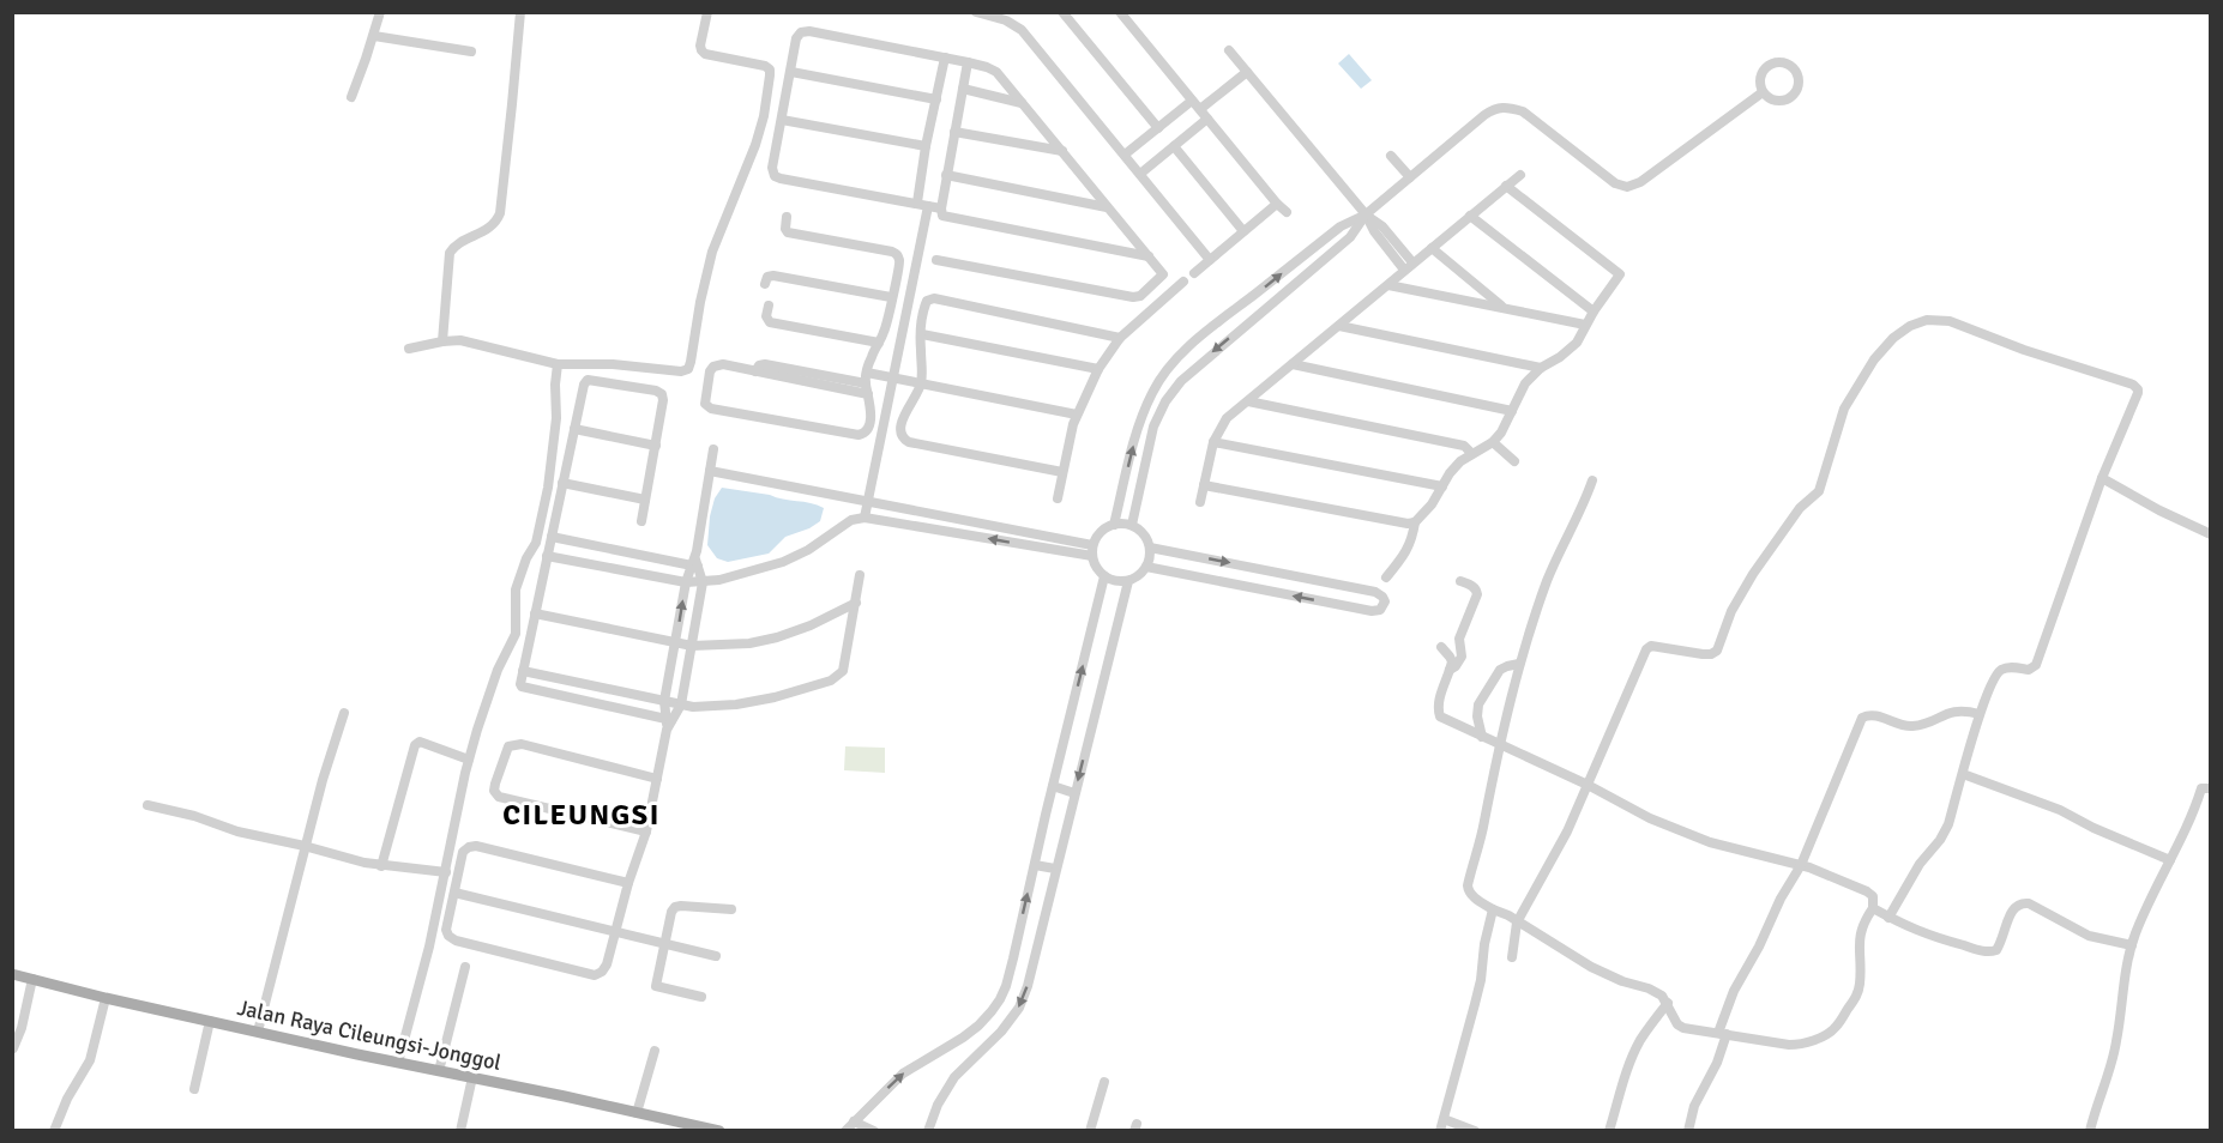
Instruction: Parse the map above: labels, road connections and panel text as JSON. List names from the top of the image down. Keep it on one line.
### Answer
{"streets":{"main road":["Jalan Raya Cileungsi-Jonggol"]},"districts":["CILEUNGSI"]}
